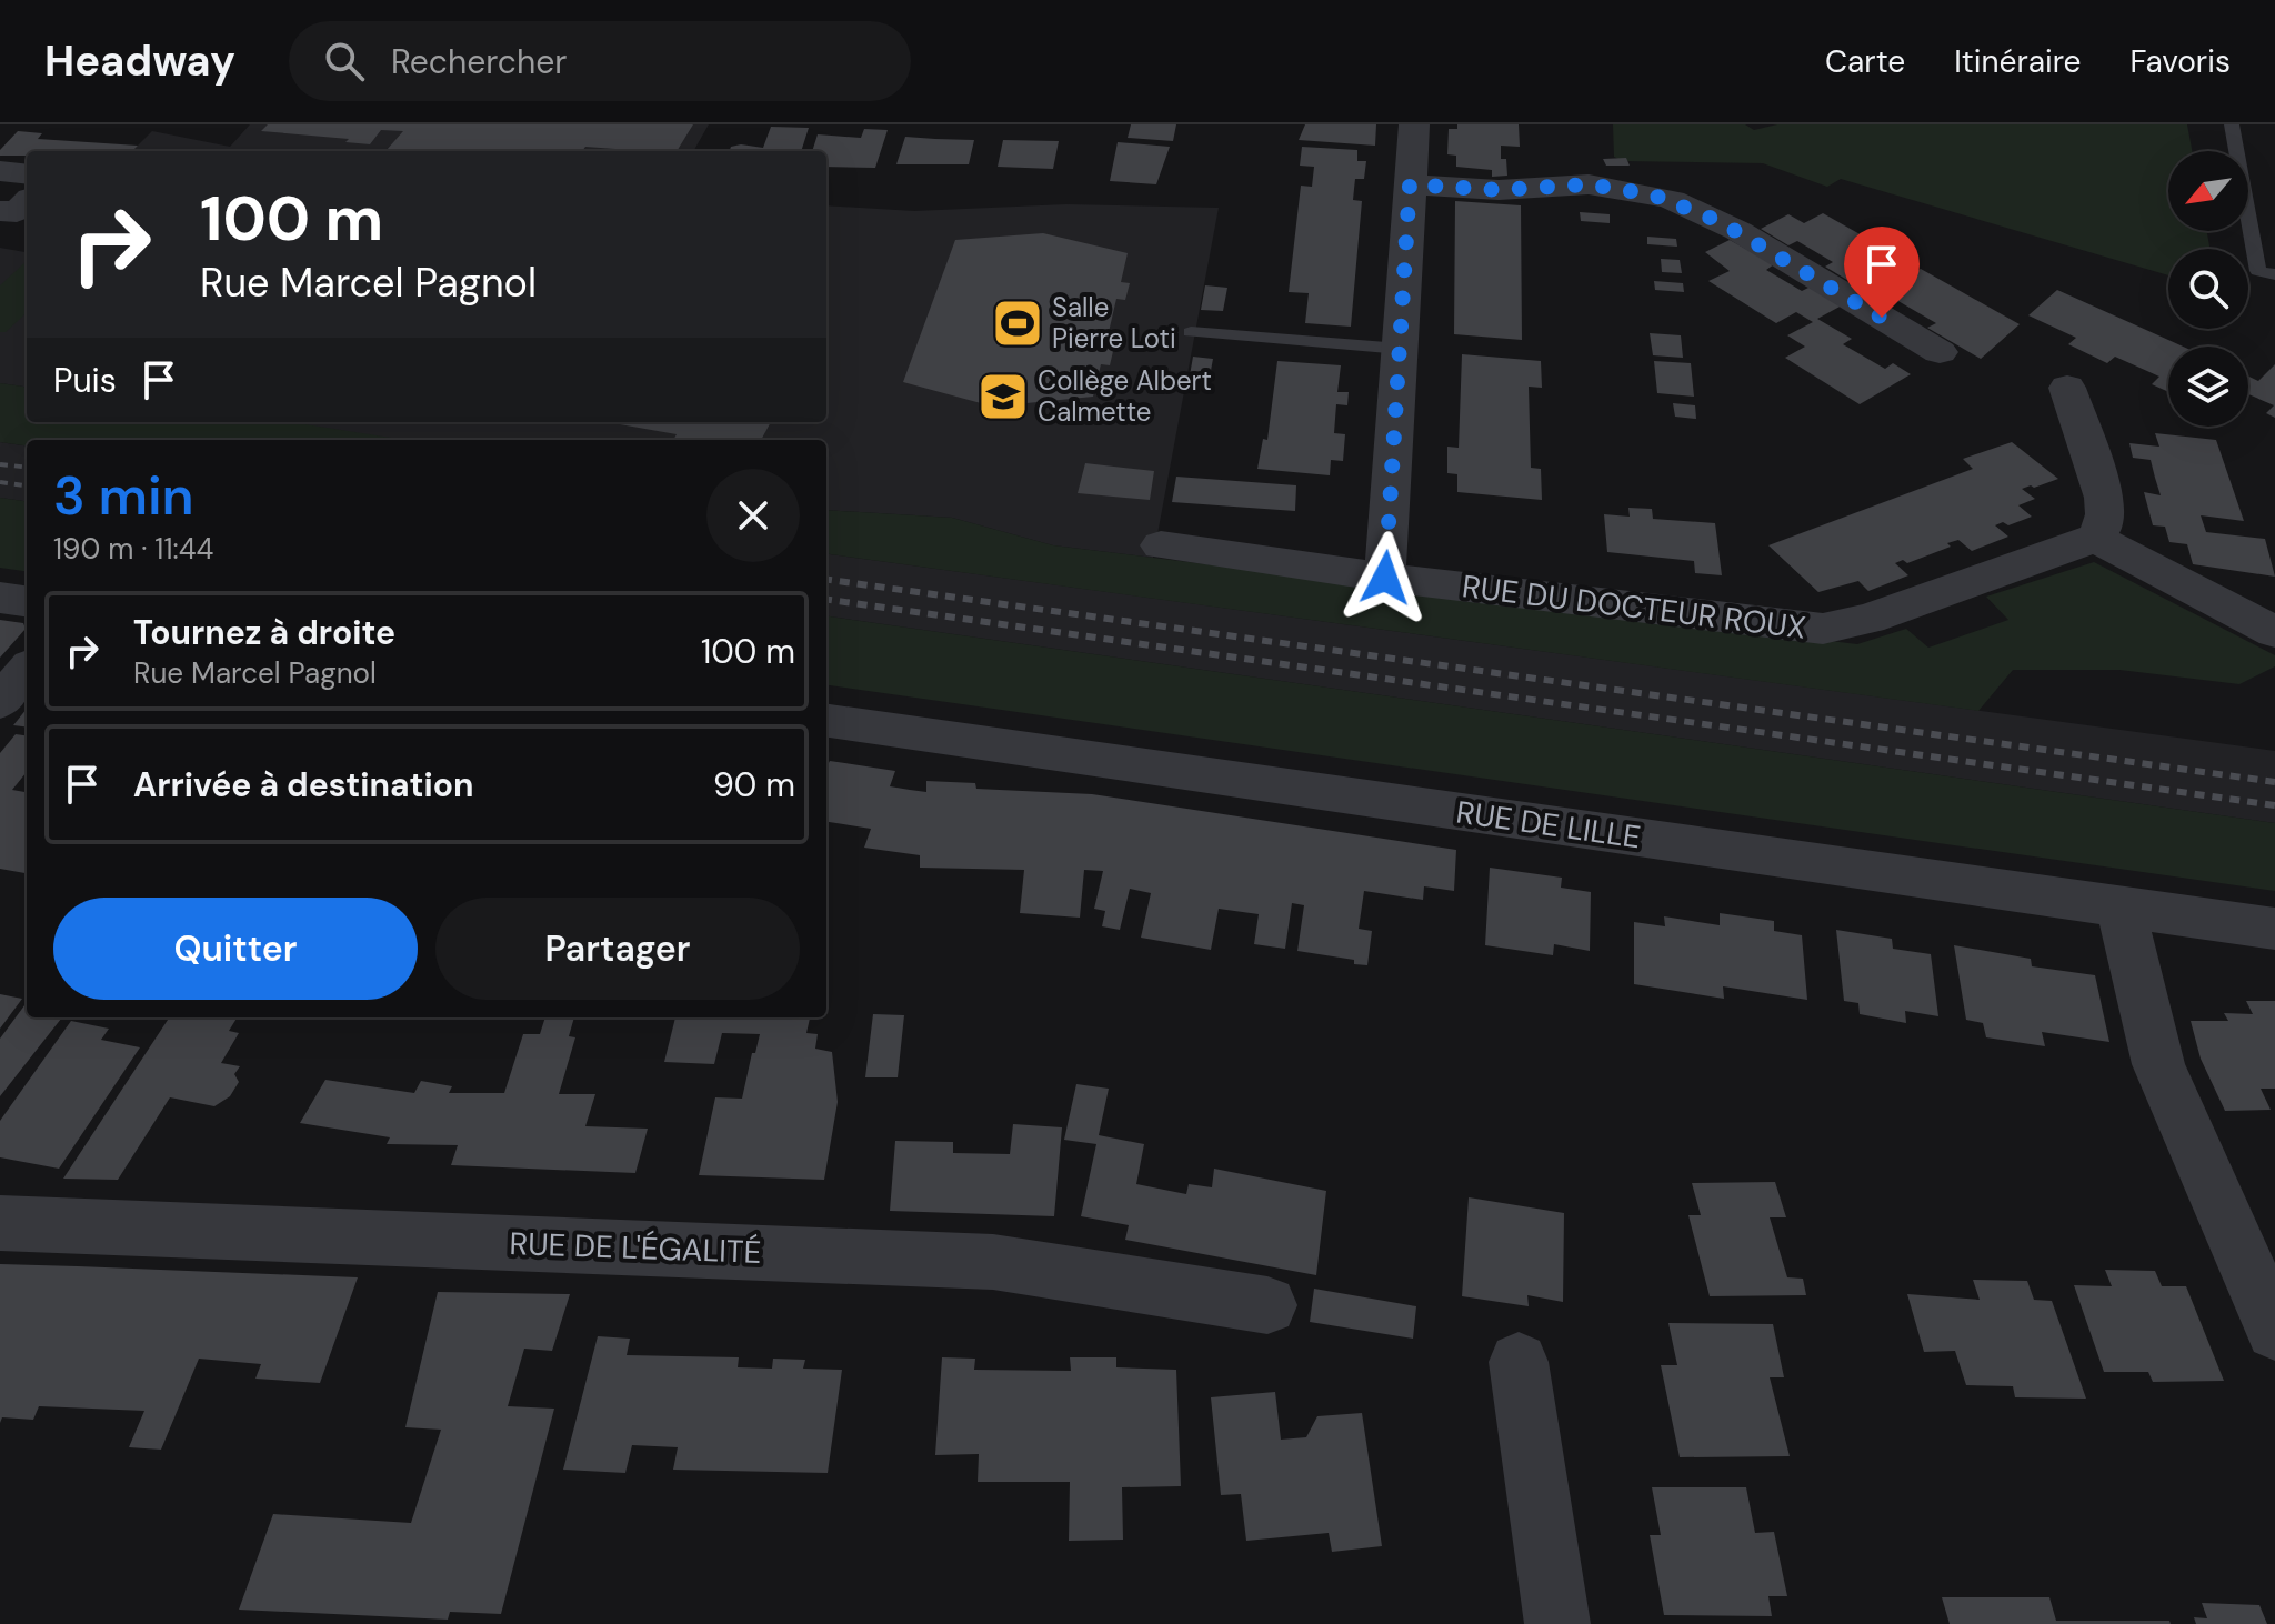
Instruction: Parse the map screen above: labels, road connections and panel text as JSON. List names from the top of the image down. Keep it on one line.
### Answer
{"streets":{"street":["RUE DU DOCTEUR ROUX","RUE DE LILLE","RUE DE L'ÉGALITÉ"]},"places":{"sports":["Salle Pierre Loti"],"school or university":["Collège Albert Calmette"]},"north":"bottom left","page":{"header":"Headway","search":"Rechercher","nav":["Carte","Itinéraire","Favoris"],"turn":["100 m","Rue Marcel Pagnol"],"then":"Puis","heading":["3 min","190 m · 11:44"],"list":[{"name":"Tournez à droite","note":"Rue Marcel Pagnol","value":"100 m"},{"name":"Arrivée à destination","value":"90 m"}],"buttons":["Quitter","Partager"]}}
